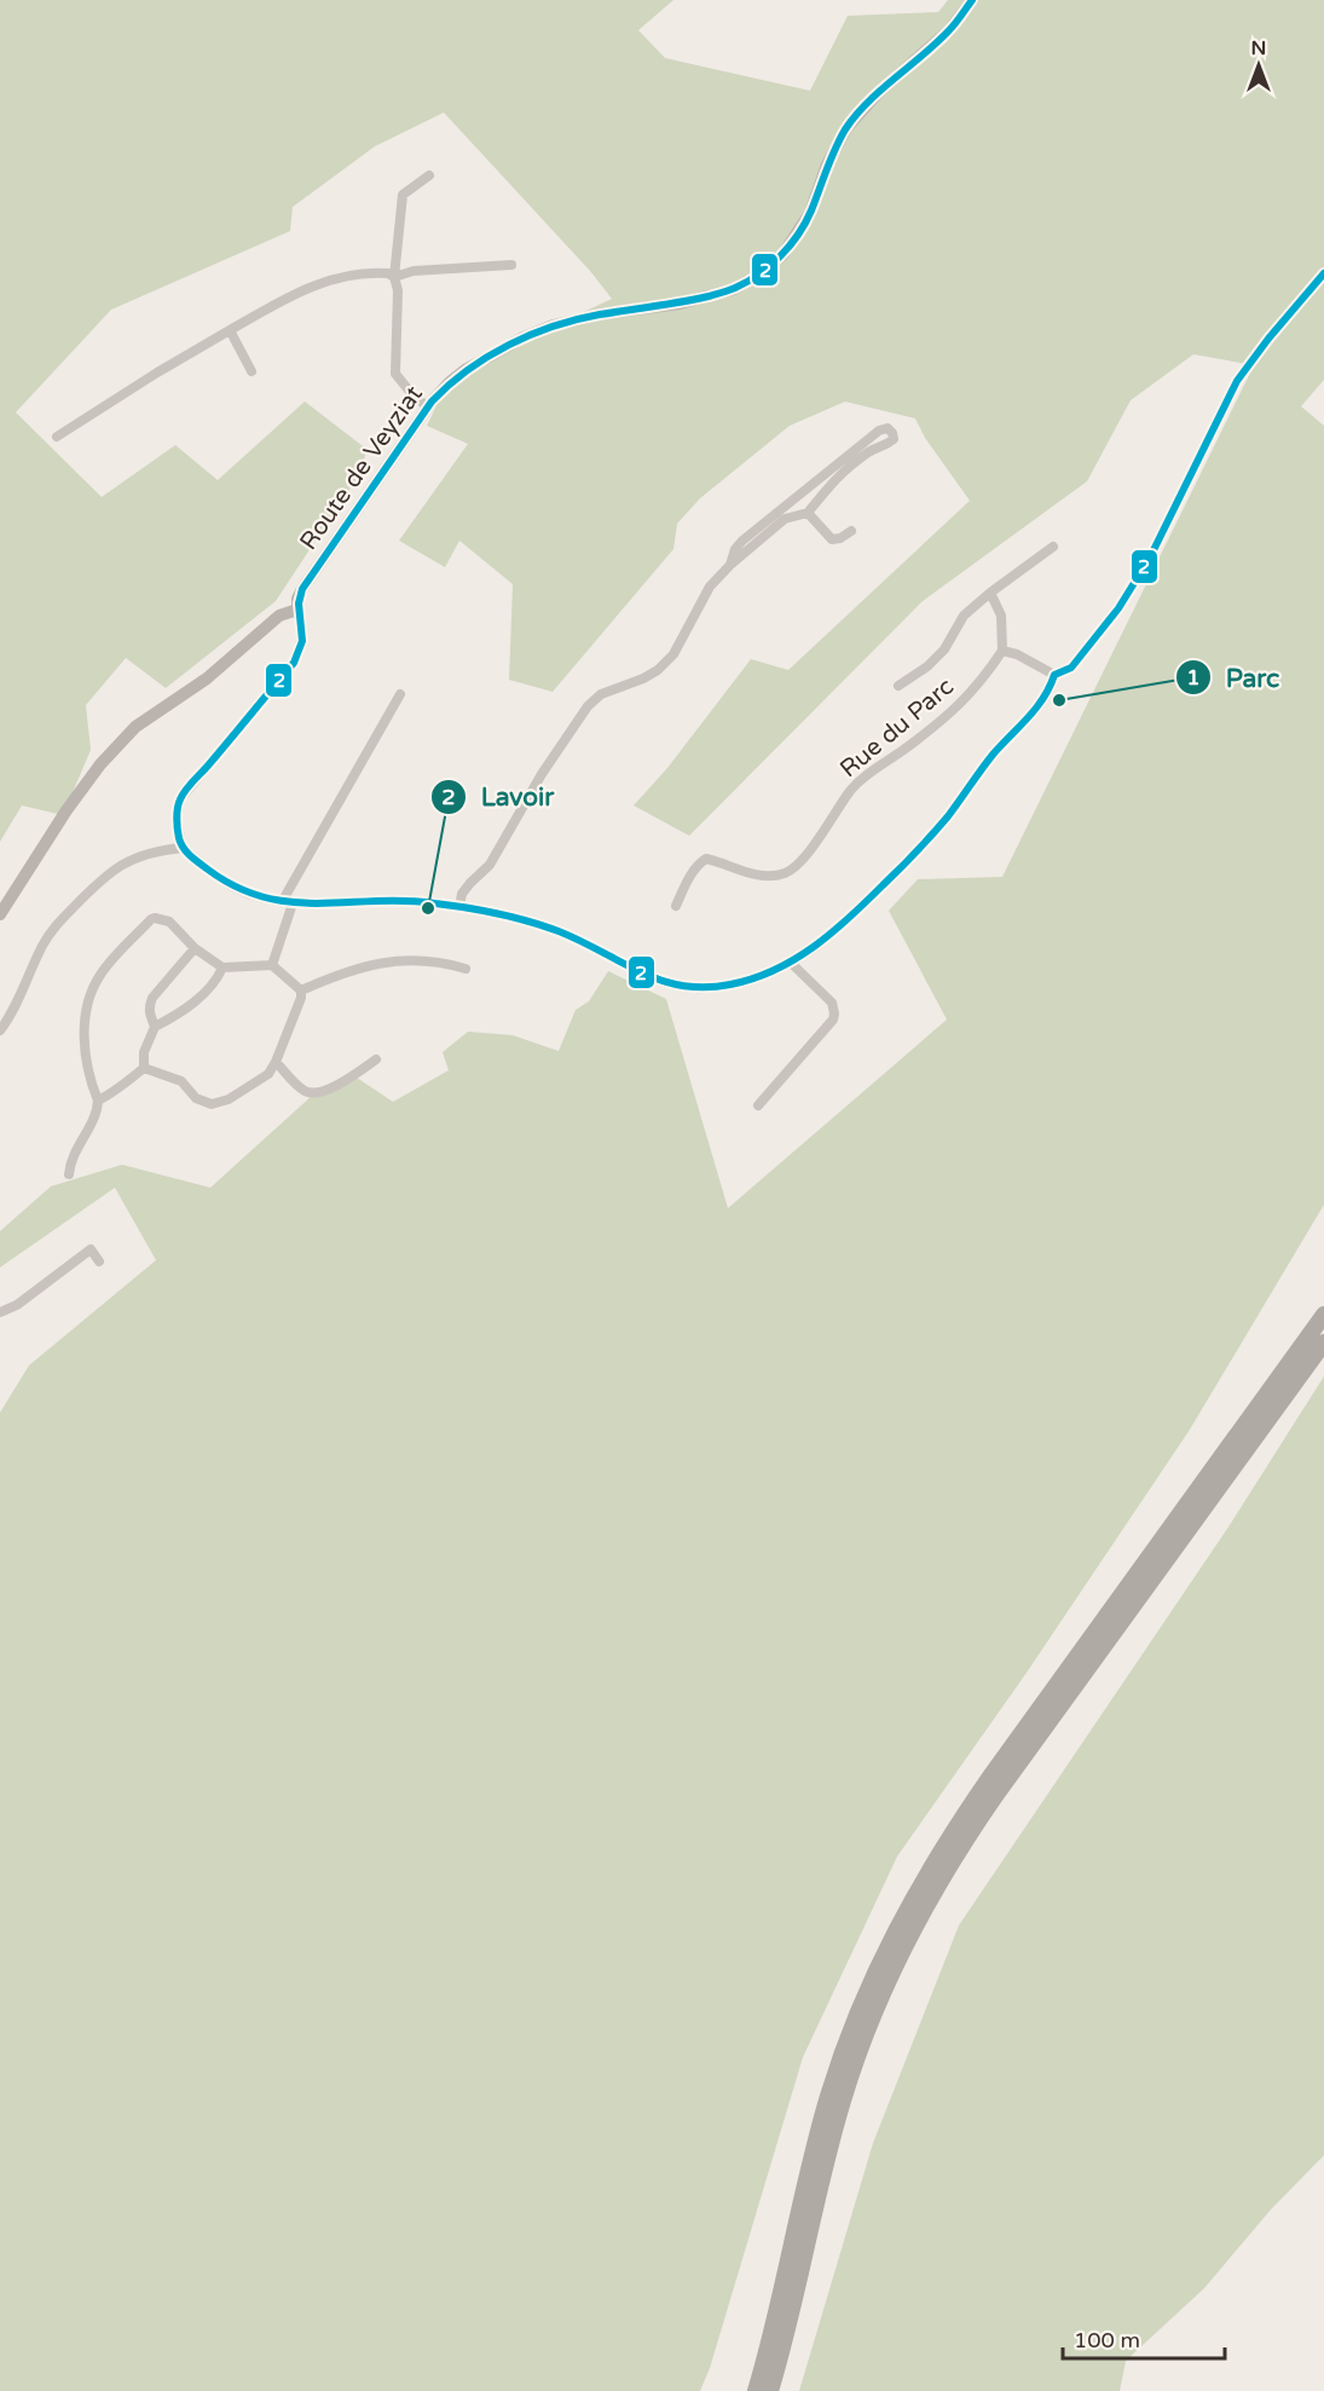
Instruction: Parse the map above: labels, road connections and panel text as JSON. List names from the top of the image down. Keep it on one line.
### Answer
{"streets":{"street":["Route de Veyziat","Rue du Parc"]},"places":["Parc","Lavoir"],"lines":["transit line 2"],"scale_bar":"100 m","north":"top"}
